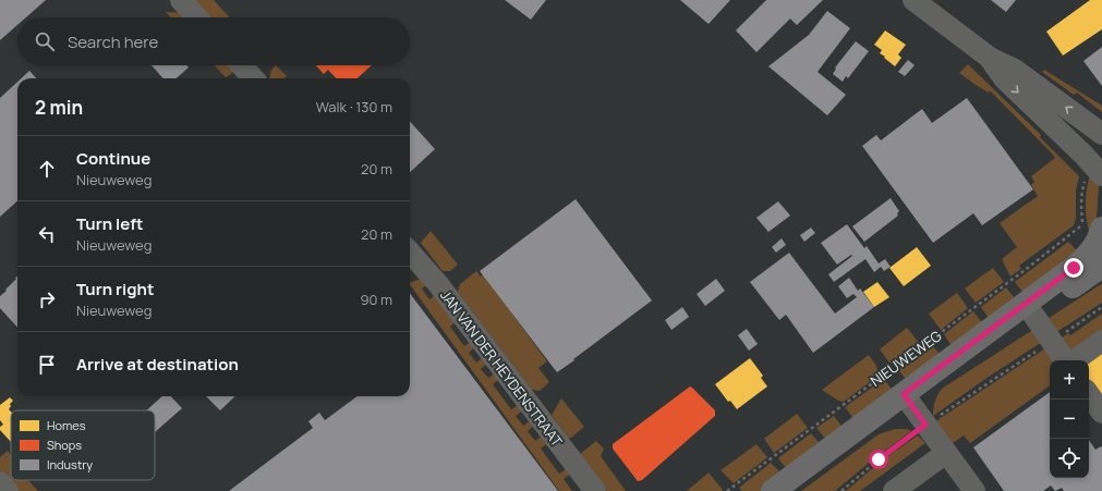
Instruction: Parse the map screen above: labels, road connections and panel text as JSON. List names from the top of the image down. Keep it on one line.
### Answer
{"streets":{"main road":["NIEUWEWEG"],"street":["JAN VAN DER HEYDENSTRAAT"]},"legend":["Homes","Shops","Industry"],"page":{"search":"Search here","heading":["2 min","Walk · 130 m"],"list":[["Continue","Nieuweweg","20 m"],["Turn left","Nieuweweg","20 m"],["Turn right","Nieuweweg","90 m"],"Arrive at destination"],"map_buttons":["+","−"]}}
